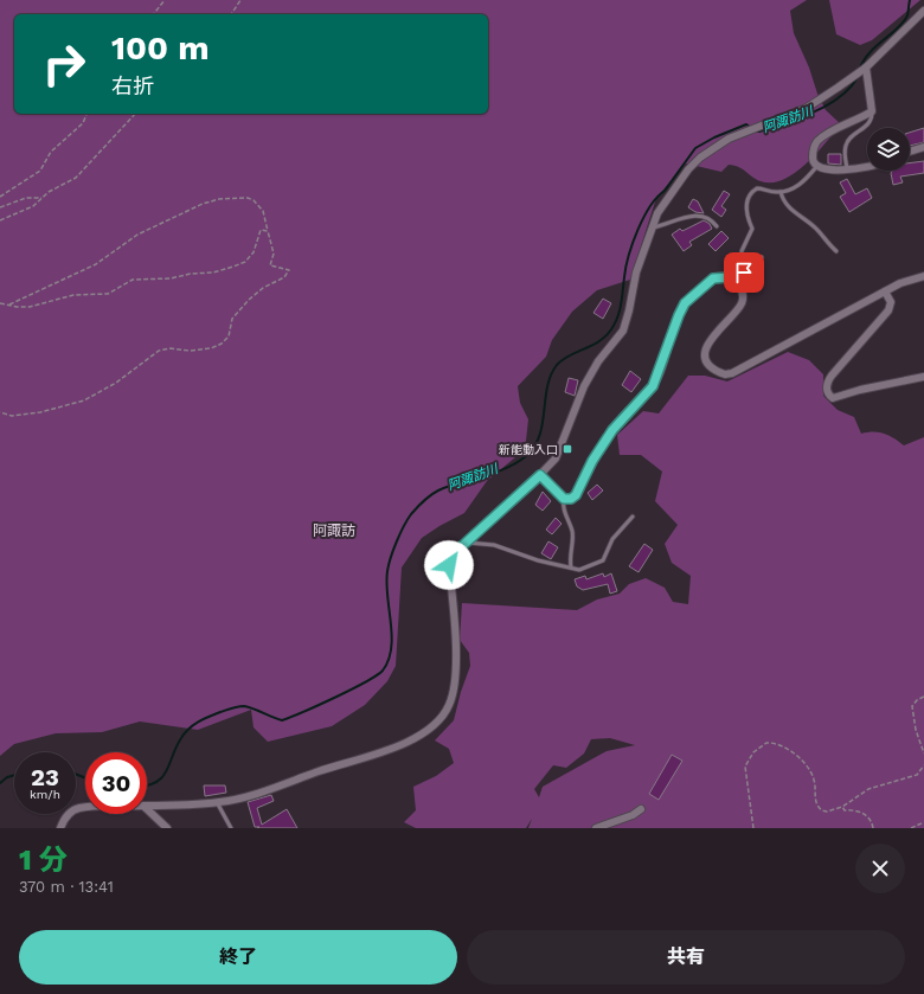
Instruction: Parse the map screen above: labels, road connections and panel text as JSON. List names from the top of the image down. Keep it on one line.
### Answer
{"districts":["阿諏訪"],"water":["阿諏訪川"],"places":{"transit":["新能動入口"]},"page":{"turn":["100 m","右折"],"speed":"23 km/h","limit":"30","heading":["1 分","370 m · 13:41"],"buttons":["終了","共有"]}}
